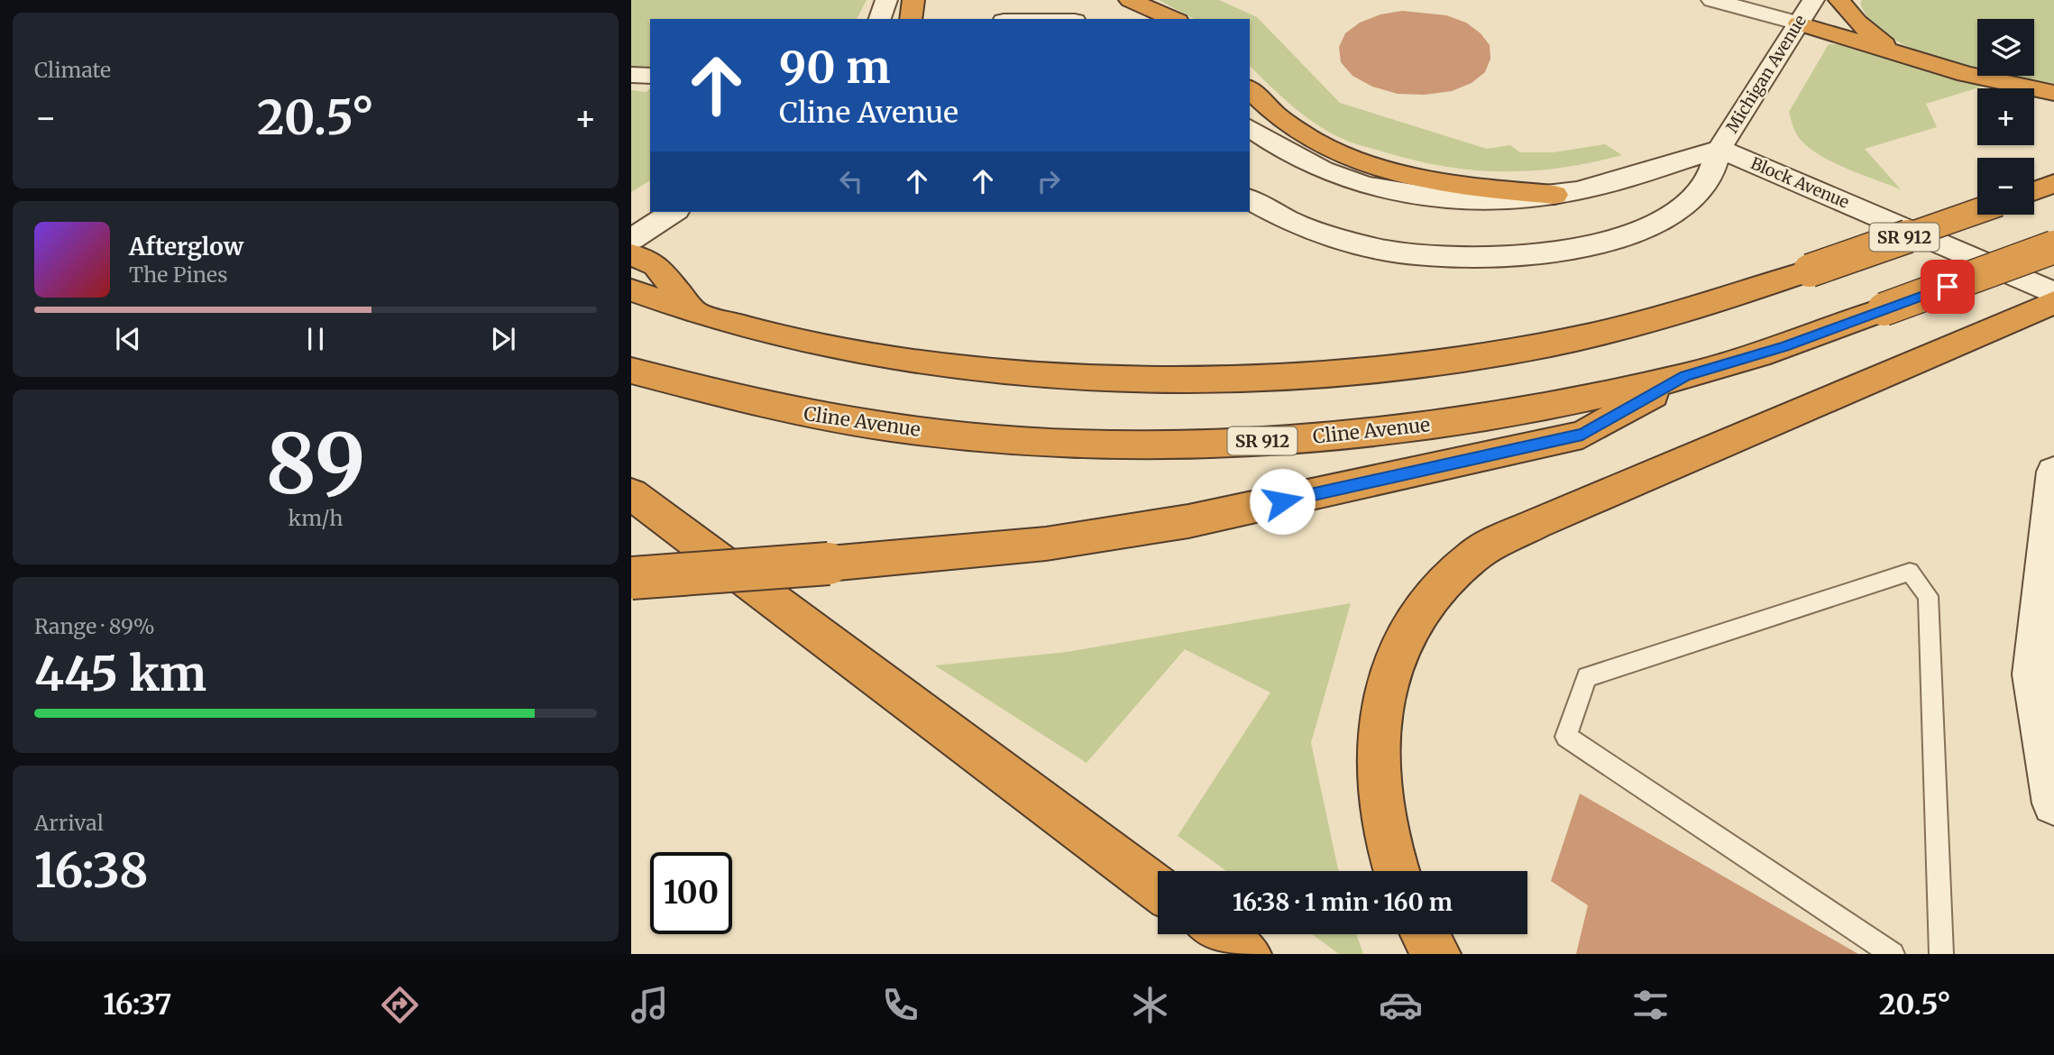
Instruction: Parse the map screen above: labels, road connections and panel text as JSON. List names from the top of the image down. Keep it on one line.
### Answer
{"streets":{"highway":["SR 912","Cline Avenue"],"main road":["Michigan Avenue","Block Avenue"]},"crossings":[["Michigan Avenue","Block Avenue"]],"page":{"tile":["Climate",["89","km/h"],["Range · 89%","445 km"],["Arrival","16:38"]],"map_buttons":["+","−"],"turn":["90 m","Cline Avenue"],"heat":["−","20.5°","+"],"song":["Afterglow","The Pines"],"limit":"100","trip":"16:38 · 1 min · 160 m","tabs":["16:37","20.5°"]}}
